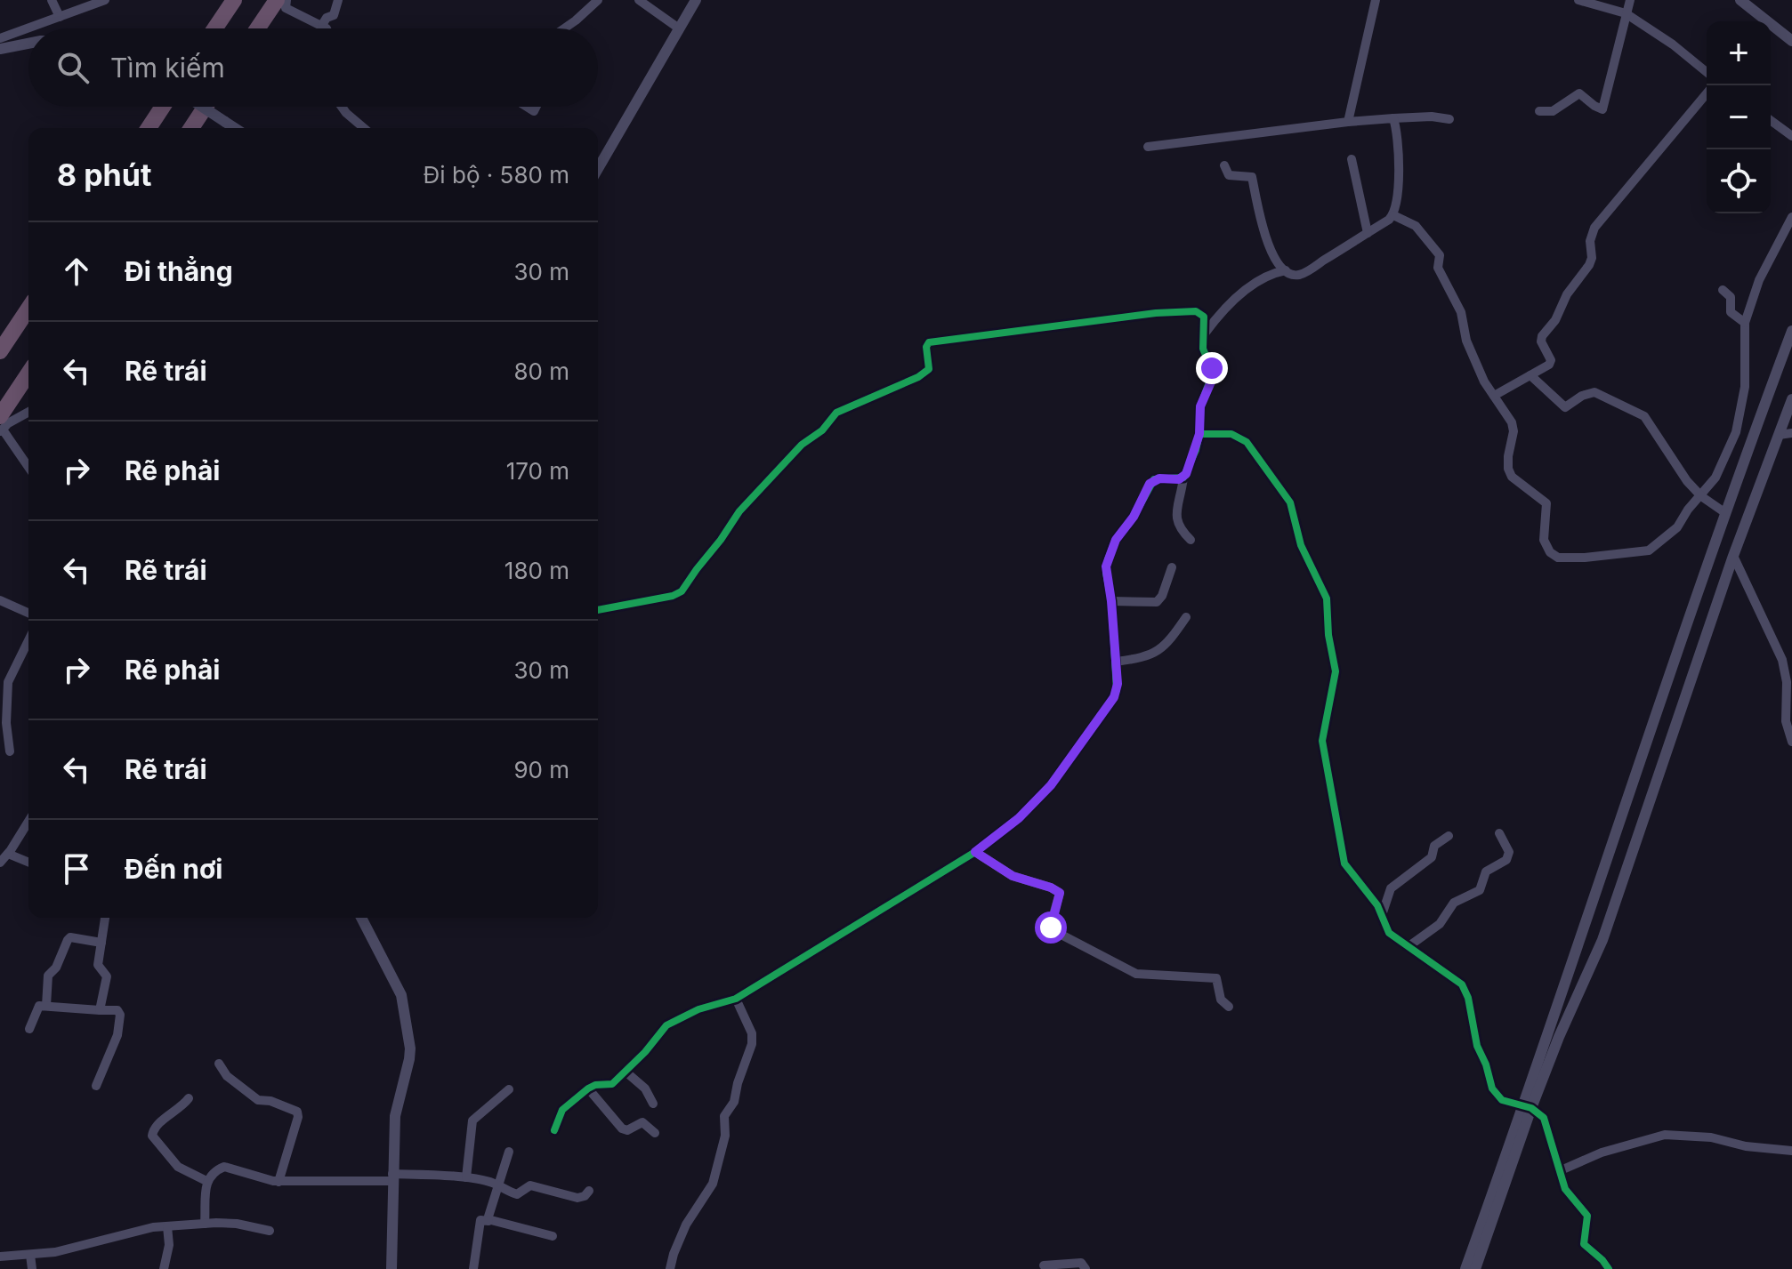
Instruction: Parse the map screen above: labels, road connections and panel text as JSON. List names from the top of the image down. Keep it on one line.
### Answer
{"page":{"map_buttons":["+","−"],"search":"Tìm kiếm","heading":["8 phút","Đi bộ · 580 m"],"list":[["Đi thẳng","30 m"],["Rẽ trái","80 m"],["Rẽ phải","170 m"],["Rẽ trái","180 m"],["Rẽ phải","30 m"],["Rẽ trái","90 m"],"Đến nơi"]}}
